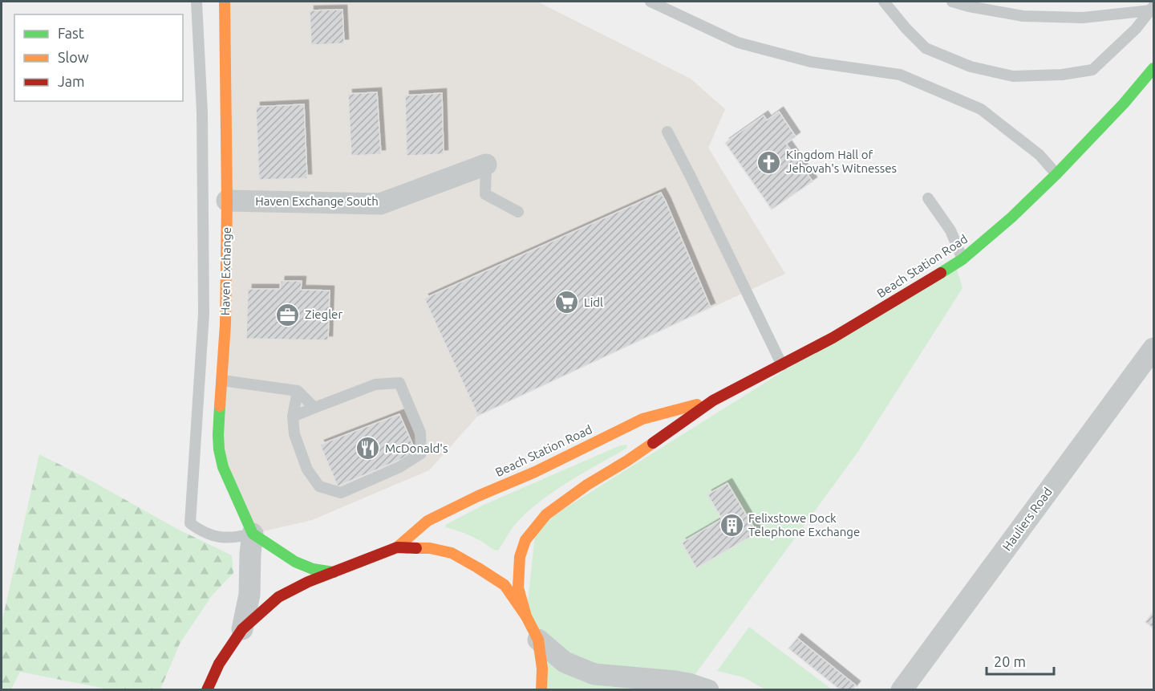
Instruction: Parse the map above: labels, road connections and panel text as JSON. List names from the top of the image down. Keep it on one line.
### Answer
{"streets":{"main road":["Beach Station Road","Haven Exchange"],"street":["Haven Exchange South","Hauliers Road"]},"crossings":[["Haven Exchange South","Haven Exchange"]],"places":{"church":["Kingdom Hall of Jehovah's Witnesses"],"supermarket":["Lidl"],"office":["Ziegler"],"restaurant":["McDonald's"],"building":["Felixstowe Dock Telephone Exchange"]},"legend":["Fast","Slow","Jam"],"scale_bar":"20 m"}
